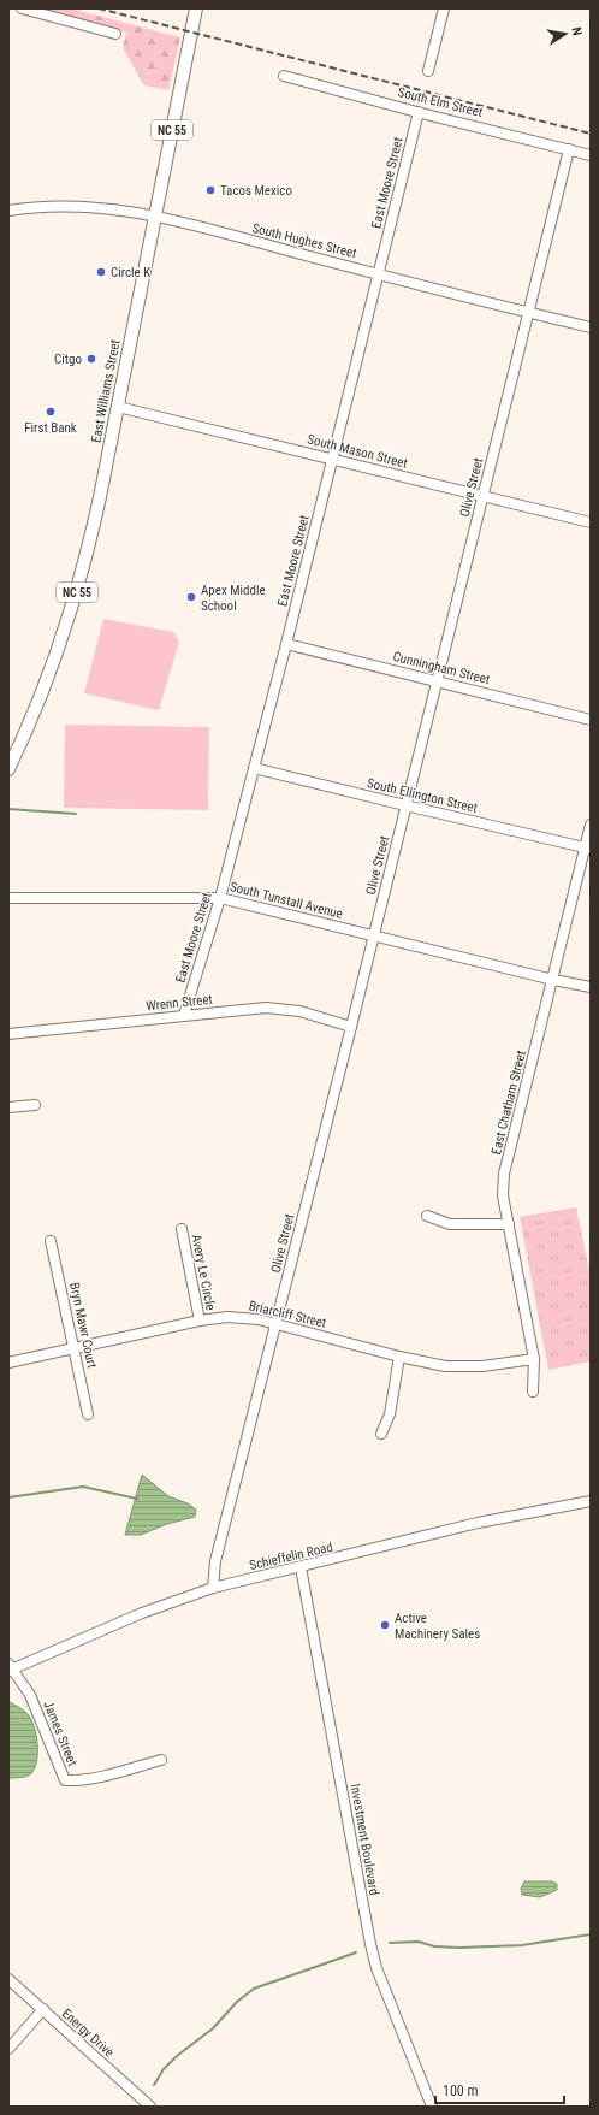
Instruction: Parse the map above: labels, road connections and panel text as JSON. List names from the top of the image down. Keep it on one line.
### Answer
{"streets":{"main road":["NC 55","East Williams Street"],"street":["South Elm Street","East Moore Street","South Hughes Street","South Mason Street","Olive Street","Cunningham Street","South Ellington Street","South Tunstall Avenue","Wrenn Street","East Chatham Street","Avery Le Circle","Briarcliff Street","Bryn Mawr Court","Schieffelin Road","James Street","Investment Boulevard","Energy Drive"]},"crossings":[["South Elm Street","East Moore Street"],["South Elm Street","Olive Street"],["East Moore Street","South Hughes Street"],["East Moore Street","South Mason Street"],["East Moore Street","Cunningham Street"],["East Moore Street","South Ellington Street"],["East Moore Street","South Tunstall Avenue"],["East Moore Street","Wrenn Street"],["South Hughes Street","East Williams Street"],["South Hughes Street","Olive Street"],["East Williams Street","South Mason Street"],["South Mason Street","Olive Street"],["Olive Street","Cunningham Street"],["Olive Street","South Ellington Street"],["Olive Street","South Tunstall Avenue"],["Olive Street","Wrenn Street"],["Olive Street","Briarcliff Street"],["Olive Street","Schieffelin Road"],["South Ellington Street","East Chatham Street"],["South Tunstall Avenue","East Chatham Street"],["East Chatham Street","Briarcliff Street"],["Avery Le Circle","Briarcliff Street"],["Briarcliff Street","Bryn Mawr Court"],["Schieffelin Road","James Street"],["Schieffelin Road","Investment Boulevard"]],"places":["Tacos Mexico","Circle K","Citgo","First Bank","Apex Middle School","Active Machinery Sales"],"scale_bar":"100 m","north":"right"}
